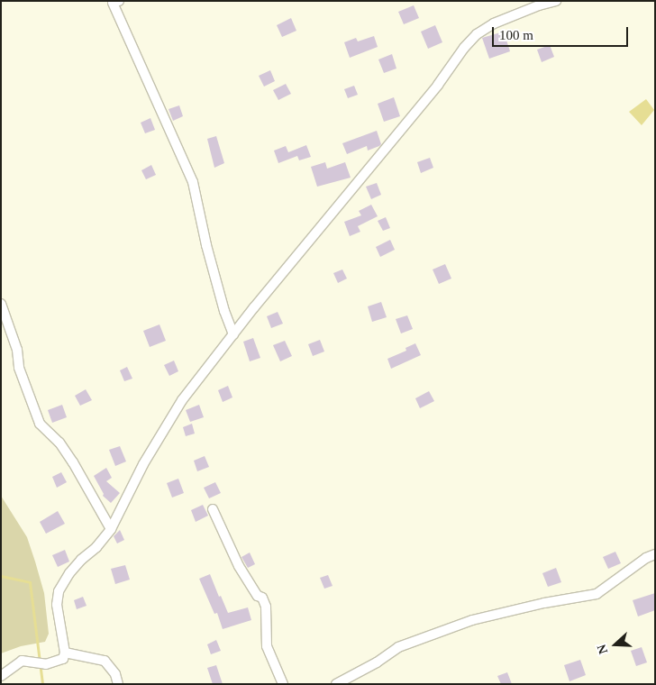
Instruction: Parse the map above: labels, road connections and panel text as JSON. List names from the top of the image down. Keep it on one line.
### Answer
{"scale_bar":"100 m","north":"left"}
